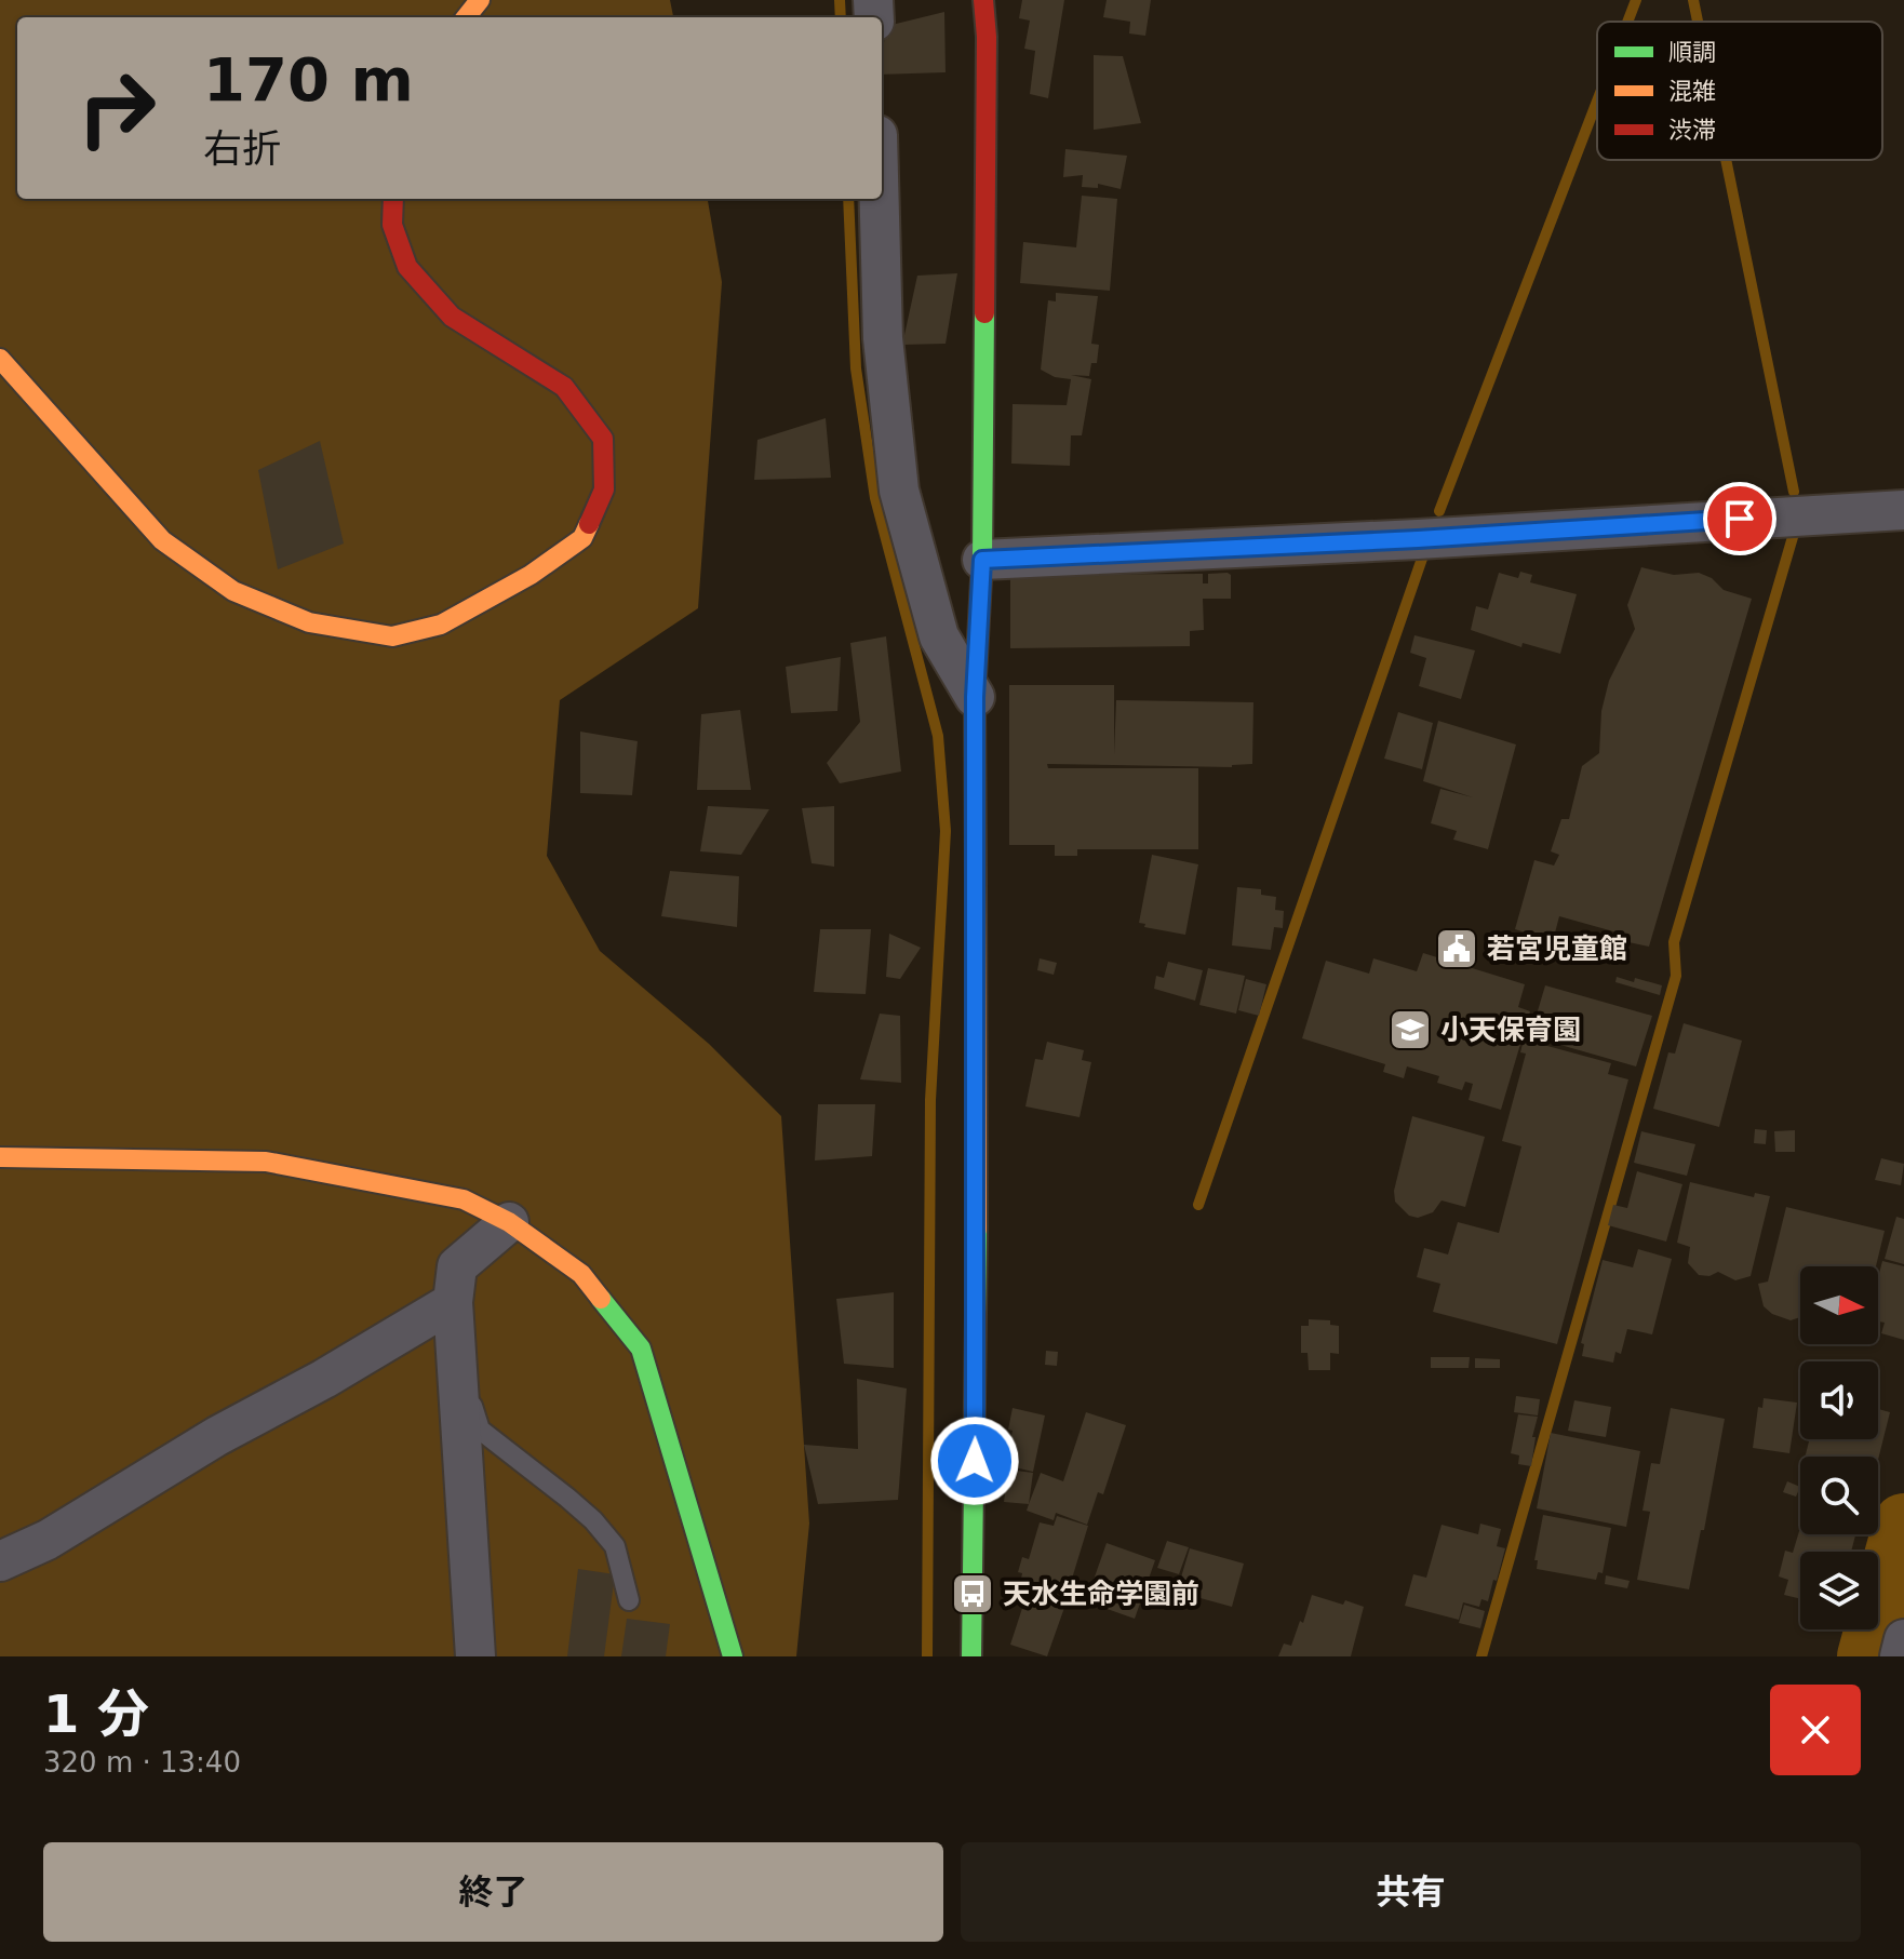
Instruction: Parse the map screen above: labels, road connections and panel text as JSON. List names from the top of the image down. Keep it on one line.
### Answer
{"places":{"public building":["若宮児童館"],"school or university":["小天保育園"],"bus stop":["天水生命学園前"]},"legend":["順調","混雑","渋滞"],"north":"right","page":{"turn":["170 m","右折"],"heading":["1 分","320 m · 13:40"],"buttons":["終了","共有"]}}
